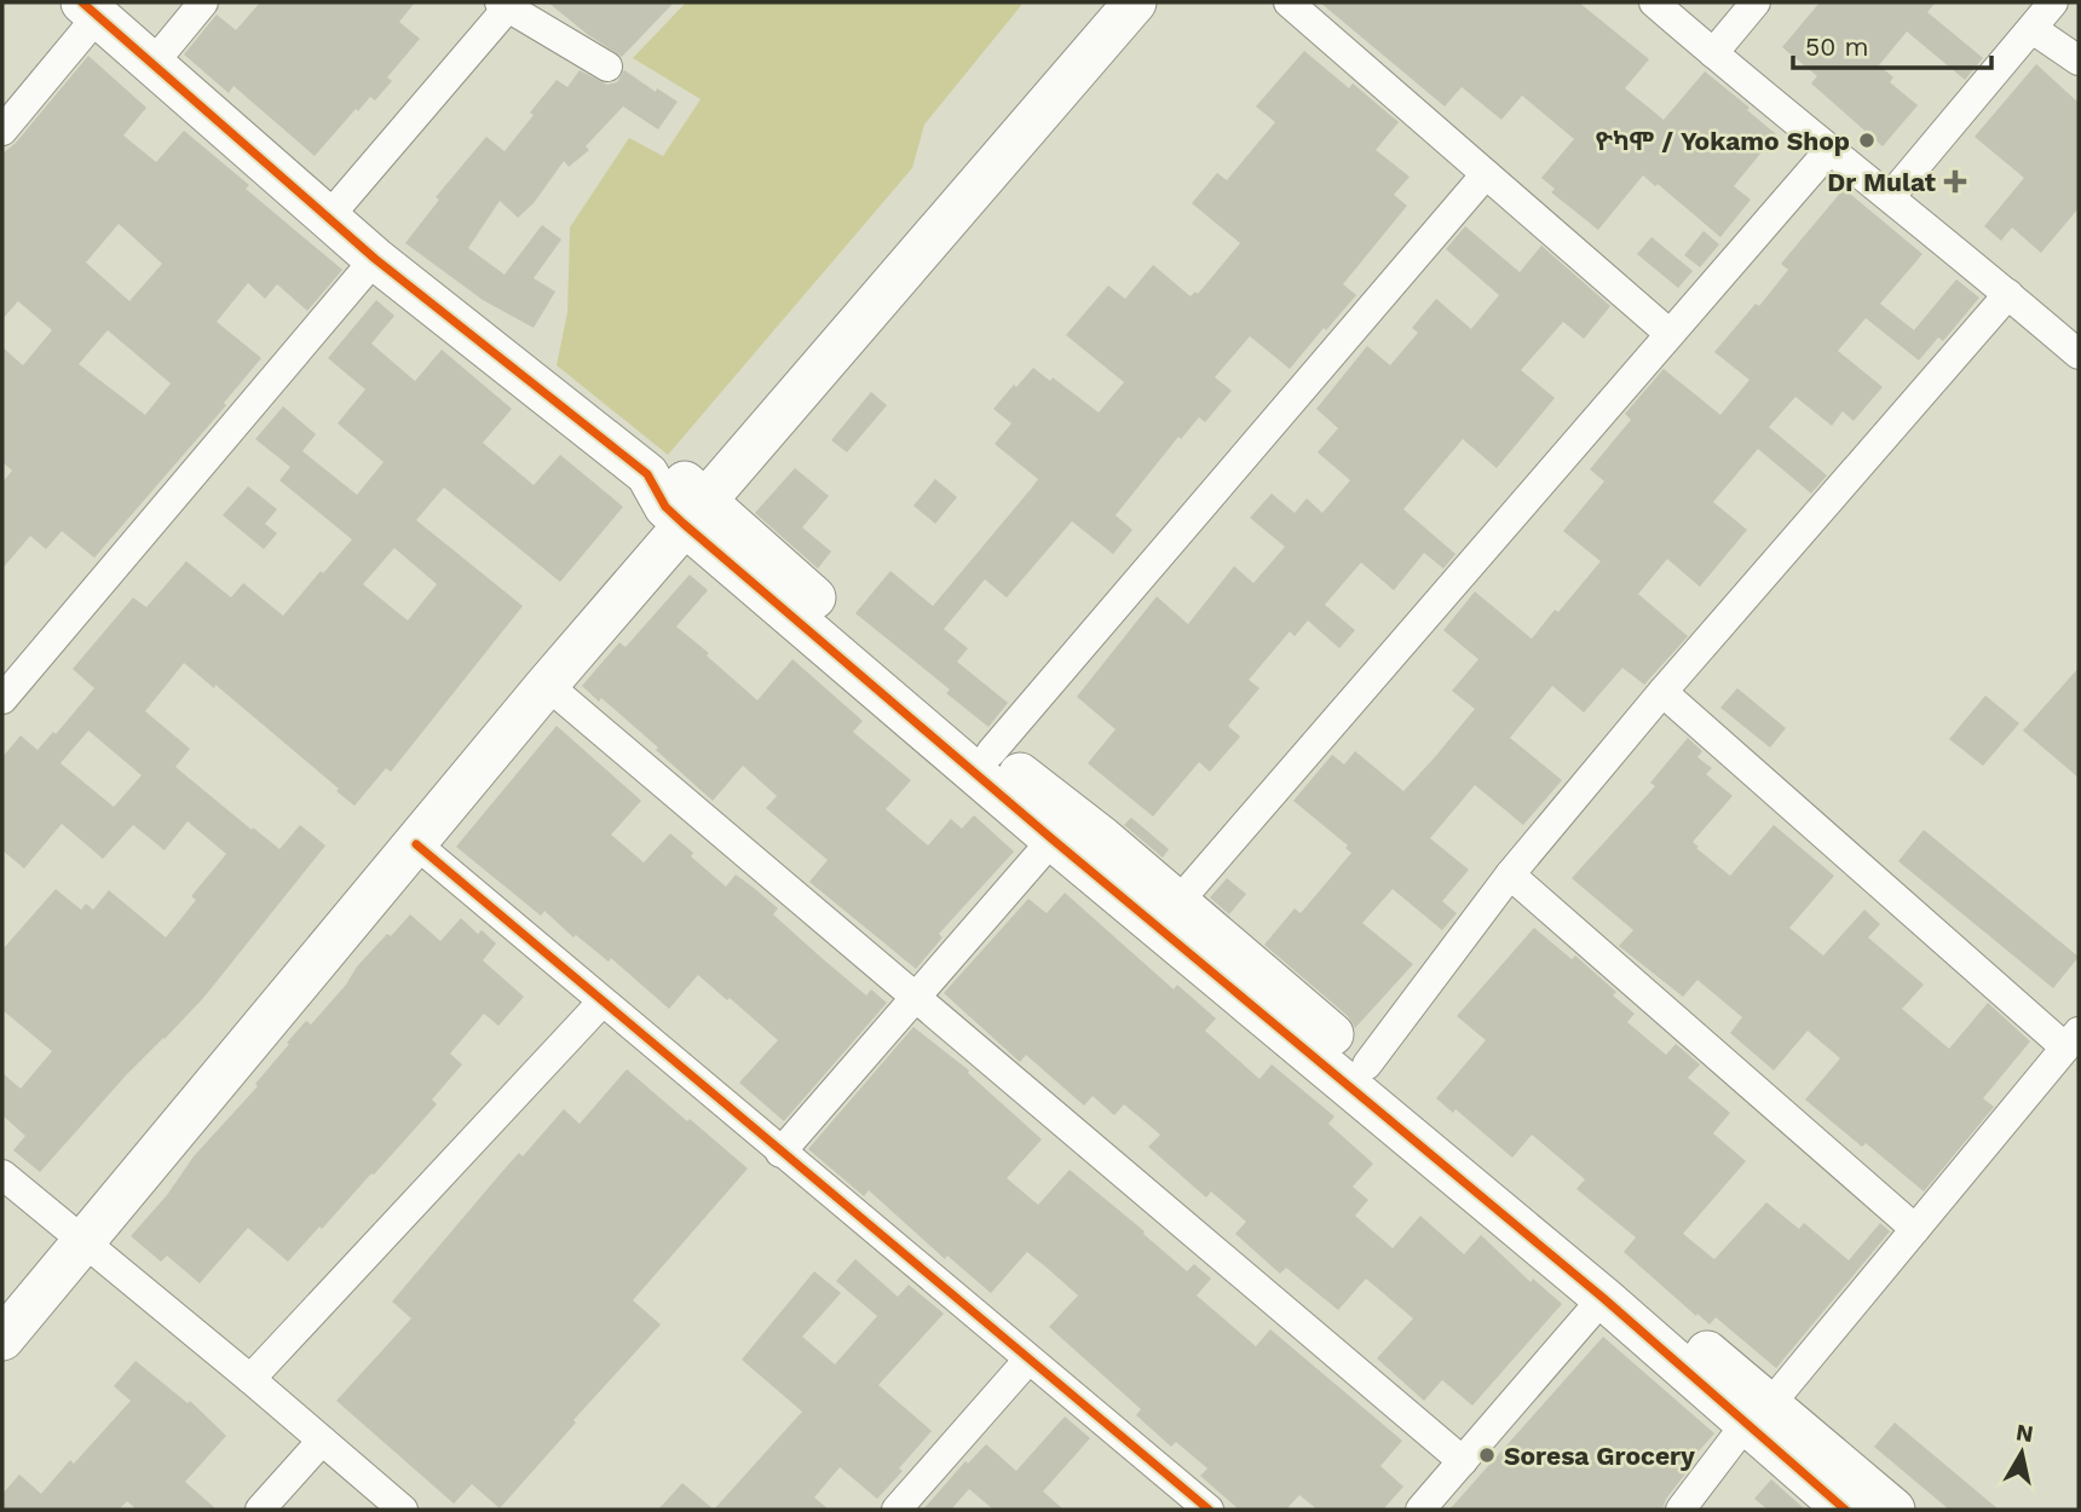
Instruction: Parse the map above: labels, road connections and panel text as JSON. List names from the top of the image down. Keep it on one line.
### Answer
{"places":{"other":["ዮካሞ / Yokamo Shop","Soresa Grocery"],"health":["Dr Mulat"]},"scale_bar":"50 m","north":"top"}
